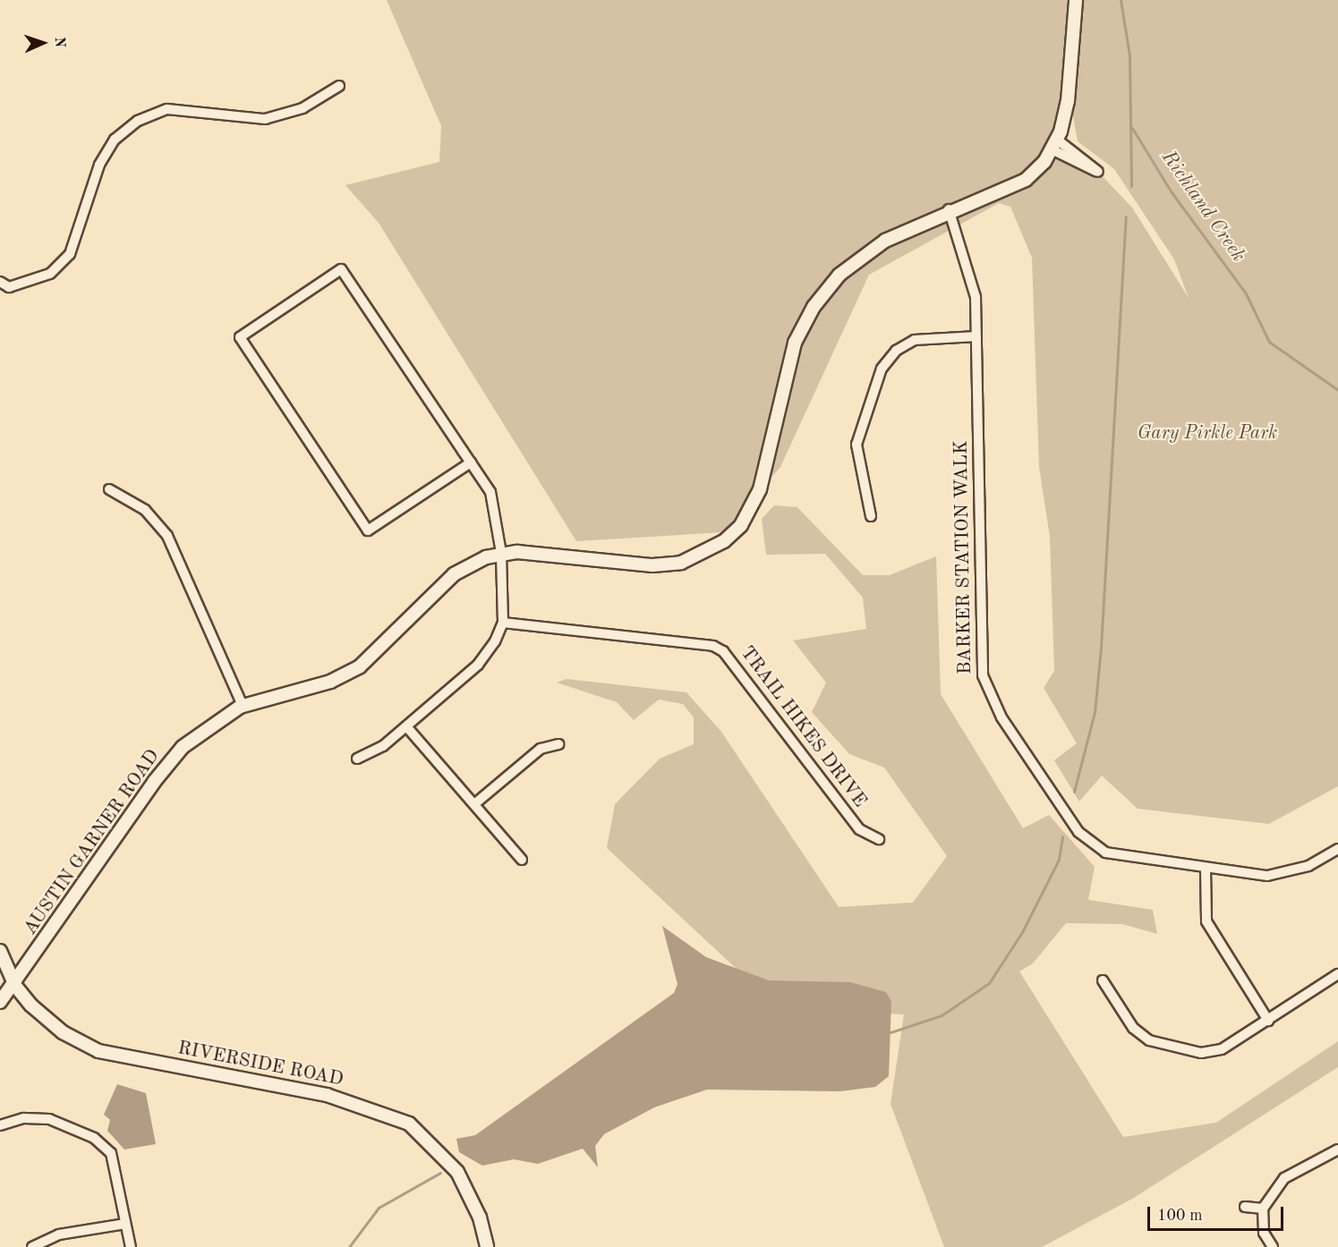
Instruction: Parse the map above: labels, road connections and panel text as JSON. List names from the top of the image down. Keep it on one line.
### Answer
{"streets":{"street":["BARKER STATION WALK","TRAIL HIKES DRIVE","AUSTIN GARNER ROAD","RIVERSIDE ROAD"]},"crossings":[["BARKER STATION WALK","AUSTIN GARNER ROAD"],["AUSTIN GARNER ROAD","RIVERSIDE ROAD"]],"water":["Richland Creek"],"parks":["Gary Pirkle Park"],"scale_bar":"100 m","north":"right"}
